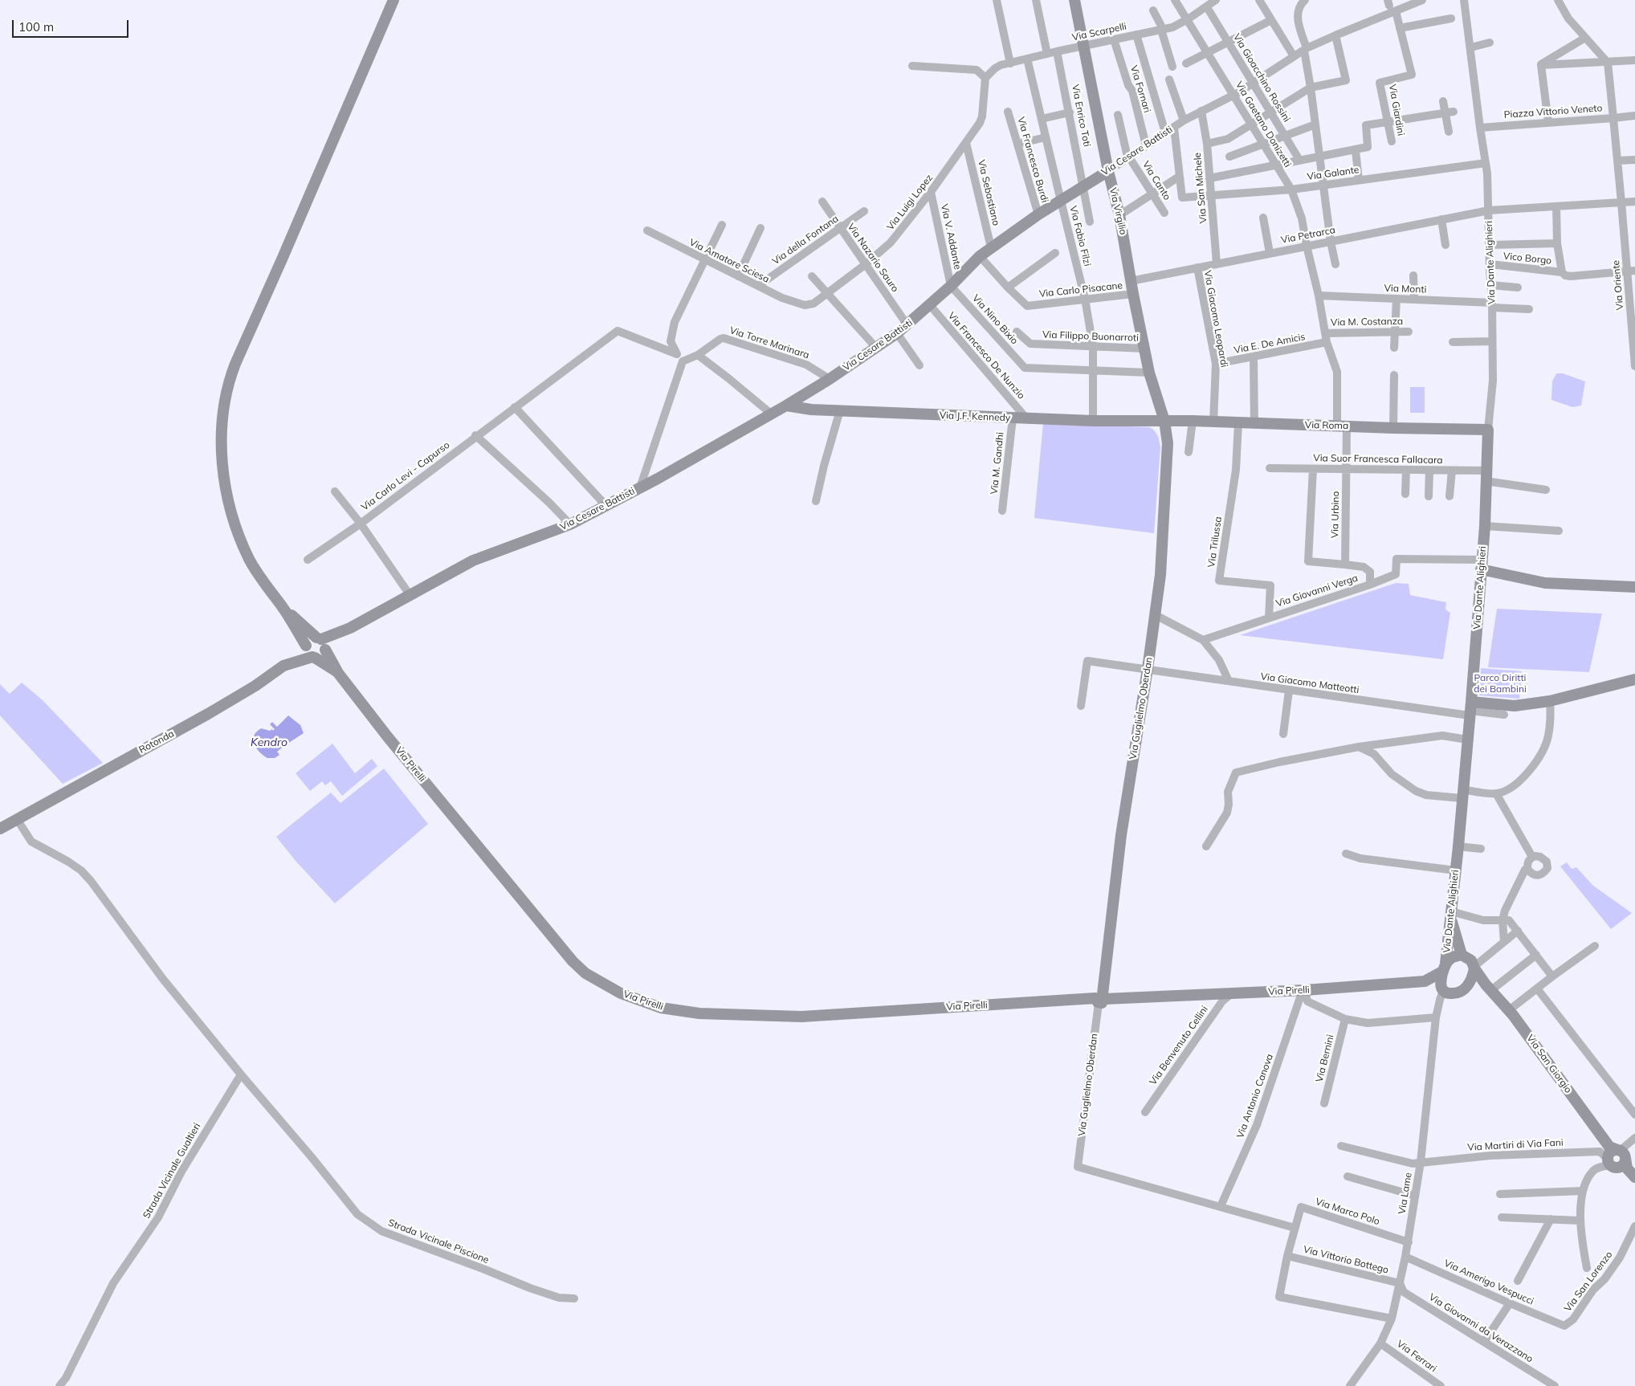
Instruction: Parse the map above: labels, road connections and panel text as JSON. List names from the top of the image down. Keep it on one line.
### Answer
{"streets":{"street":["Via Scarpelli","Via Gioacchino Rossini","Via Fornari","Via Giardini","Piazza Vittorio Veneto","Via Enrico Toti","Via Gaetano Donizetti","Via Cesare Battisti","Via Francesco Burdi","Via Galante","Via Canto","Via San Michele","Via Sebastiano","Via Luigi Lopez","Via Virgilio","Via Petrarca","Via Fabio Filzi","Via V. Addante","Via della Fontana","Via Nazario Sauro","Vico Borgo","Via Amatore Sciesa","Via Dante Alighieri","Via Oriente","Via Monti","Via Carlo Pisacane","Via Giacomo Leopardi","Via Nino Bixio","Via M. Costanza","Via Filippo Buonarroti","Via Torre Marinara","Via E. De Amicis","Via Francesco De Nunzio","Via J.F. Kennedy","Via Roma","Via Suor Francesca Fallacara","Via M. Gandhi","Via Carlo Levi - Capurso","Via Urbino","Via Trilussa","Via Giovanni Verga","Via Giacomo Matteotti","Via Guglielmo Oberdan","Rotonda","Via Pirelli","Via Benvenuto Cellini","Via Bernini","Via San Giorgio","Via Antonio Canova","Via Martiri di Via Fani","Strada Vicinale Gualtieri","Via Lame","Via Marco Polo","Strada Vicinale Piscione","Via Vittorio Bottego","Via San Lorenzo","Via Amerigo Vespucci","Via Giovanni da Verazzano","Via Ferrari"]},"crossings":[["Via Scarpelli","Via Gioacchino Rossini"],["Via Scarpelli","Via Fornari"],["Via Scarpelli","Via Enrico Toti"],["Via Scarpelli","Via Gaetano Donizetti"],["Via Scarpelli","Via Luigi Lopez"],["Via Scarpelli","Via Virgilio"],["Via Scarpelli","Via Fabio Filzi"],["Via Gioacchino Rossini","Via Cesare Battisti"],["Via Fornari","Via Cesare Battisti"],["Via Giardini","Via Cesare Battisti"],["Piazza Vittorio Veneto","Via Oriente"],["Via Enrico Toti","Via Cesare Battisti"],["Via Gaetano Donizetti","Via Cesare Battisti"],["Via Gaetano Donizetti","Via Galante"],["Via Gaetano Donizetti","Via Petrarca"],["Via Cesare Battisti","Via Francesco Burdi"],["Via Cesare Battisti","Via Canto"],["Via Cesare Battisti","Via San Michele"],["Via Cesare Battisti","Via Sebastiano"],["Via Cesare Battisti","Via Virgilio"],["Via Cesare Battisti","Via Fabio Filzi"],["Via Cesare Battisti","Via V. Addante"],["Via Cesare Battisti","Via Nazario Sauro"],["Via Cesare Battisti","Via Carlo Pisacane"],["Via Cesare Battisti","Via Nino Bixio"],["Via Cesare Battisti","Via Torre Marinara"],["Via Cesare Battisti","Via Francesco De Nunzio"],["Via Cesare Battisti","Via J.F. Kennedy"],["Via Cesare Battisti","Rotonda"],["Via Cesare Battisti","Via Pirelli"],["Via Galante","Via San Michele"],["Via San Michele","Via Petrarca"],["Via Sebastiano","Via Luigi Lopez"],["Via Luigi Lopez","Via V. Addante"],["Via Luigi Lopez","Via Nazario Sauro"],["Via Luigi Lopez","Via Amatore Sciesa"],["Via Virgilio","Via Petrarca"],["Via Virgilio","Via Carlo Pisacane"],["Via Virgilio","Via Filippo Buonarroti"],["Via Virgilio","Via J.F. Kennedy"],["Via Virgilio","Via Roma"],["Via Virgilio","Via Guglielmo Oberdan"],["Via Petrarca","Via Dante Alighieri"],["Via Petrarca","Via Giacomo Leopardi"],["Via Fabio Filzi","Via Carlo Pisacane"],["Via Fabio Filzi","Via Nino Bixio"],["Via Fabio Filzi","Via Filippo Buonarroti"],["Via Fabio Filzi","Via J.F. Kennedy"],["Via V. Addante","Via Nino Bixio"],["Via della Fontana","Via Nazario Sauro"],["Via della Fontana","Via Amatore Sciesa"],["Vico Borgo","Via Dante Alighieri"],["Vico Borgo","Via Oriente"],["Via Dante Alighieri","Via Monti"],["Via Dante Alighieri","Via Roma"],["Via Dante Alighieri","Via Suor Francesca Fallacara"],["Via Dante Alighieri","Via Giovanni Verga"],["Via Dante Alighieri","Via Giacomo Matteotti"],["Via Dante Alighieri","Via Pirelli"],["Via Dante Alighieri","Via San Giorgio"],["Via Dante Alighieri","Via Lame"],["Via Giacomo Leopardi","Via E. De Amicis"],["Via Giacomo Leopardi","Via Roma"],["Via Francesco De Nunzio","Via J.F. Kennedy"],["Via J.F. Kennedy","Via Roma"],["Via J.F. Kennedy","Via M. Gandhi"],["Via J.F. Kennedy","Via Guglielmo Oberdan"],["Via Roma","Via Urbino"],["Via Roma","Via Trilussa"],["Via Roma","Via Guglielmo Oberdan"],["Via Suor Francesca Fallacara","Via Urbino"],["Via Trilussa","Via Giovanni Verga"],["Via Giacomo Matteotti","Via Guglielmo Oberdan"],["Via Guglielmo Oberdan","Via Pirelli"],["Via Guglielmo Oberdan","Via Antonio Canova"],["Rotonda","Via Pirelli"],["Via Pirelli","Via Benvenuto Cellini"],["Via Pirelli","Via San Giorgio"],["Via Pirelli","Via Antonio Canova"],["Via Pirelli","Via Lame"],["Via San Giorgio","Via Martiri di Via Fani"],["Via San Giorgio","Via Lame"],["Via Martiri di Via Fani","Via Lame"],["Strada Vicinale Gualtieri","Strada Vicinale Piscione"],["Via Lame","Via Marco Polo"],["Via Lame","Via Vittorio Bottego"],["Via Lame","Via Amerigo Vespucci"],["Via Lame","Via Giovanni da Verazzano"],["Via Lame","Via Ferrari"],["Via Marco Polo","Via Vittorio Bottego"],["Via Vittorio Bottego","Via Giovanni da Verazzano"],["Via San Lorenzo","Via Amerigo Vespucci"]],"water":["Kendro"],"parks":["Parco Diritti dei Bambini"],"scale_bar":"100 m"}
